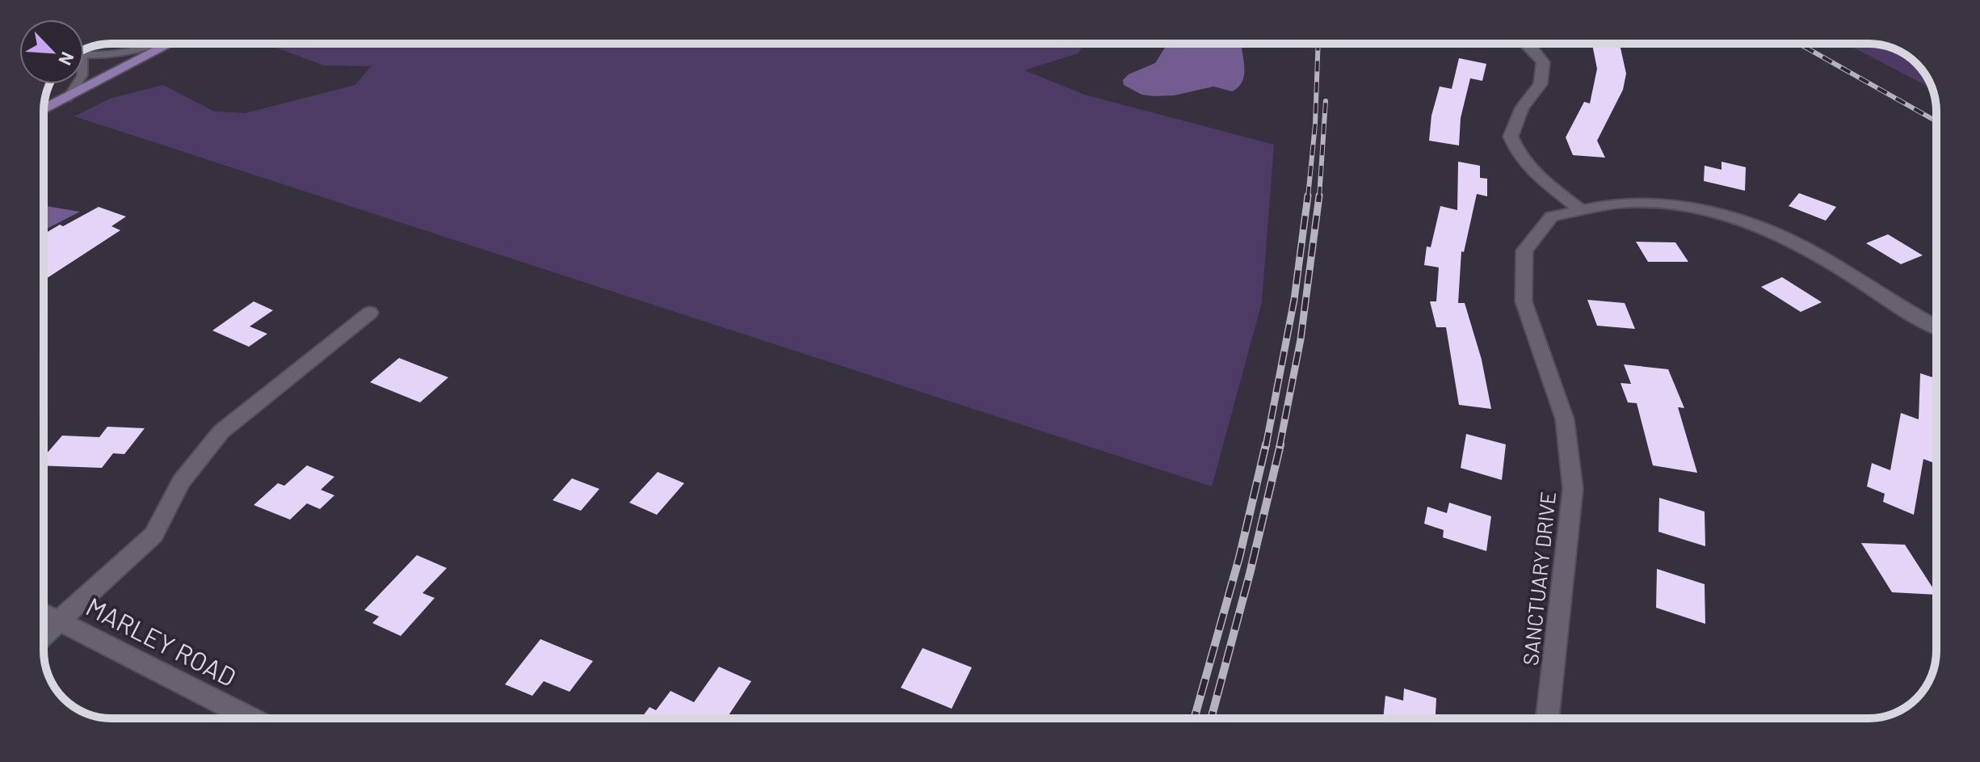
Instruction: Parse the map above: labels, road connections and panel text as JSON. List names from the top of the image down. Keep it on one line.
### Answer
{"streets":{"street":["SANCTUARY DRIVE","MARLEY ROAD"]},"north":"bottom right"}
